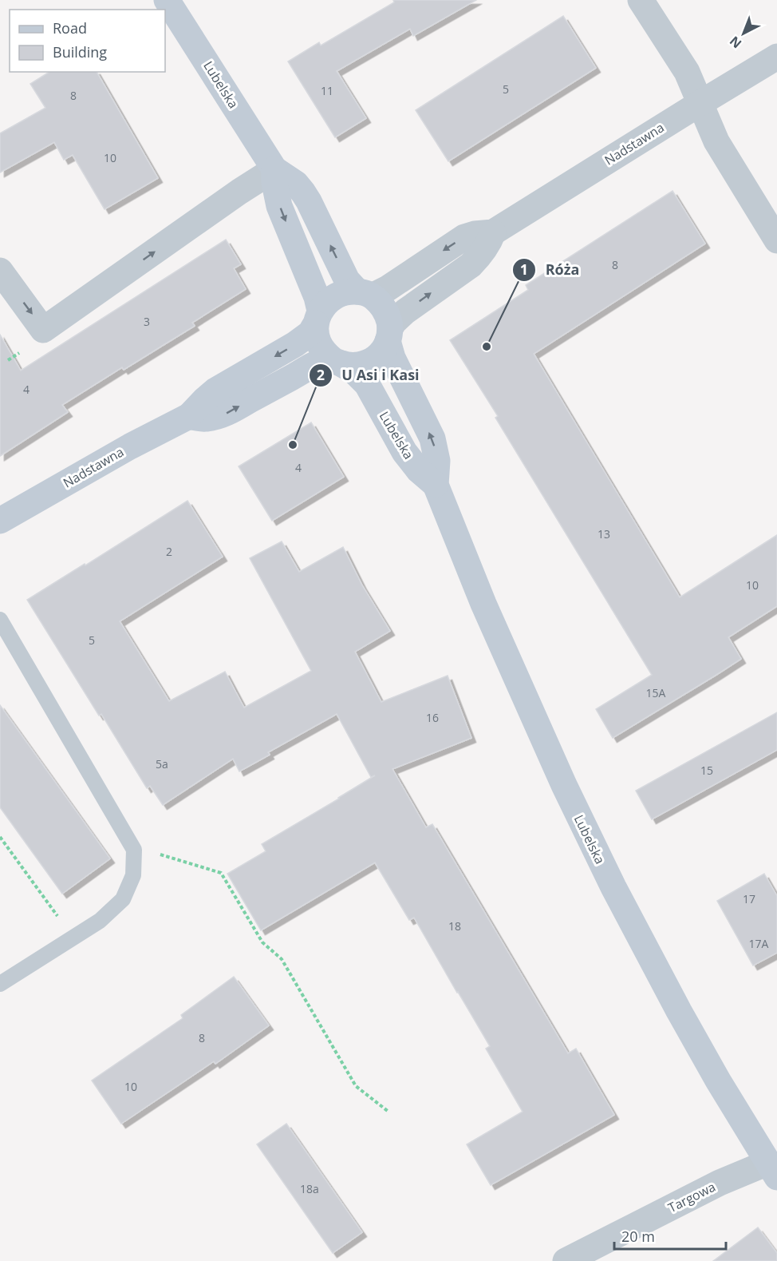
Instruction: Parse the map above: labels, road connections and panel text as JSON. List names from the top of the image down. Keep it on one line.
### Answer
{"streets":{"street":["Lubelska","Nadstawna","Targowa"]},"crossings":[["Lubelska","Nadstawna"],["Lubelska","Targowa"]],"places":["Róża","U Asi i Kasi"],"house_numbers":["5","11","8","10","8","3","4","4","13","2","10","5","15A","16","5a","15","17","18","17A","8","10","18a"],"legend":["Road","Building"],"scale_bar":"20 m","north":"bottom left"}
